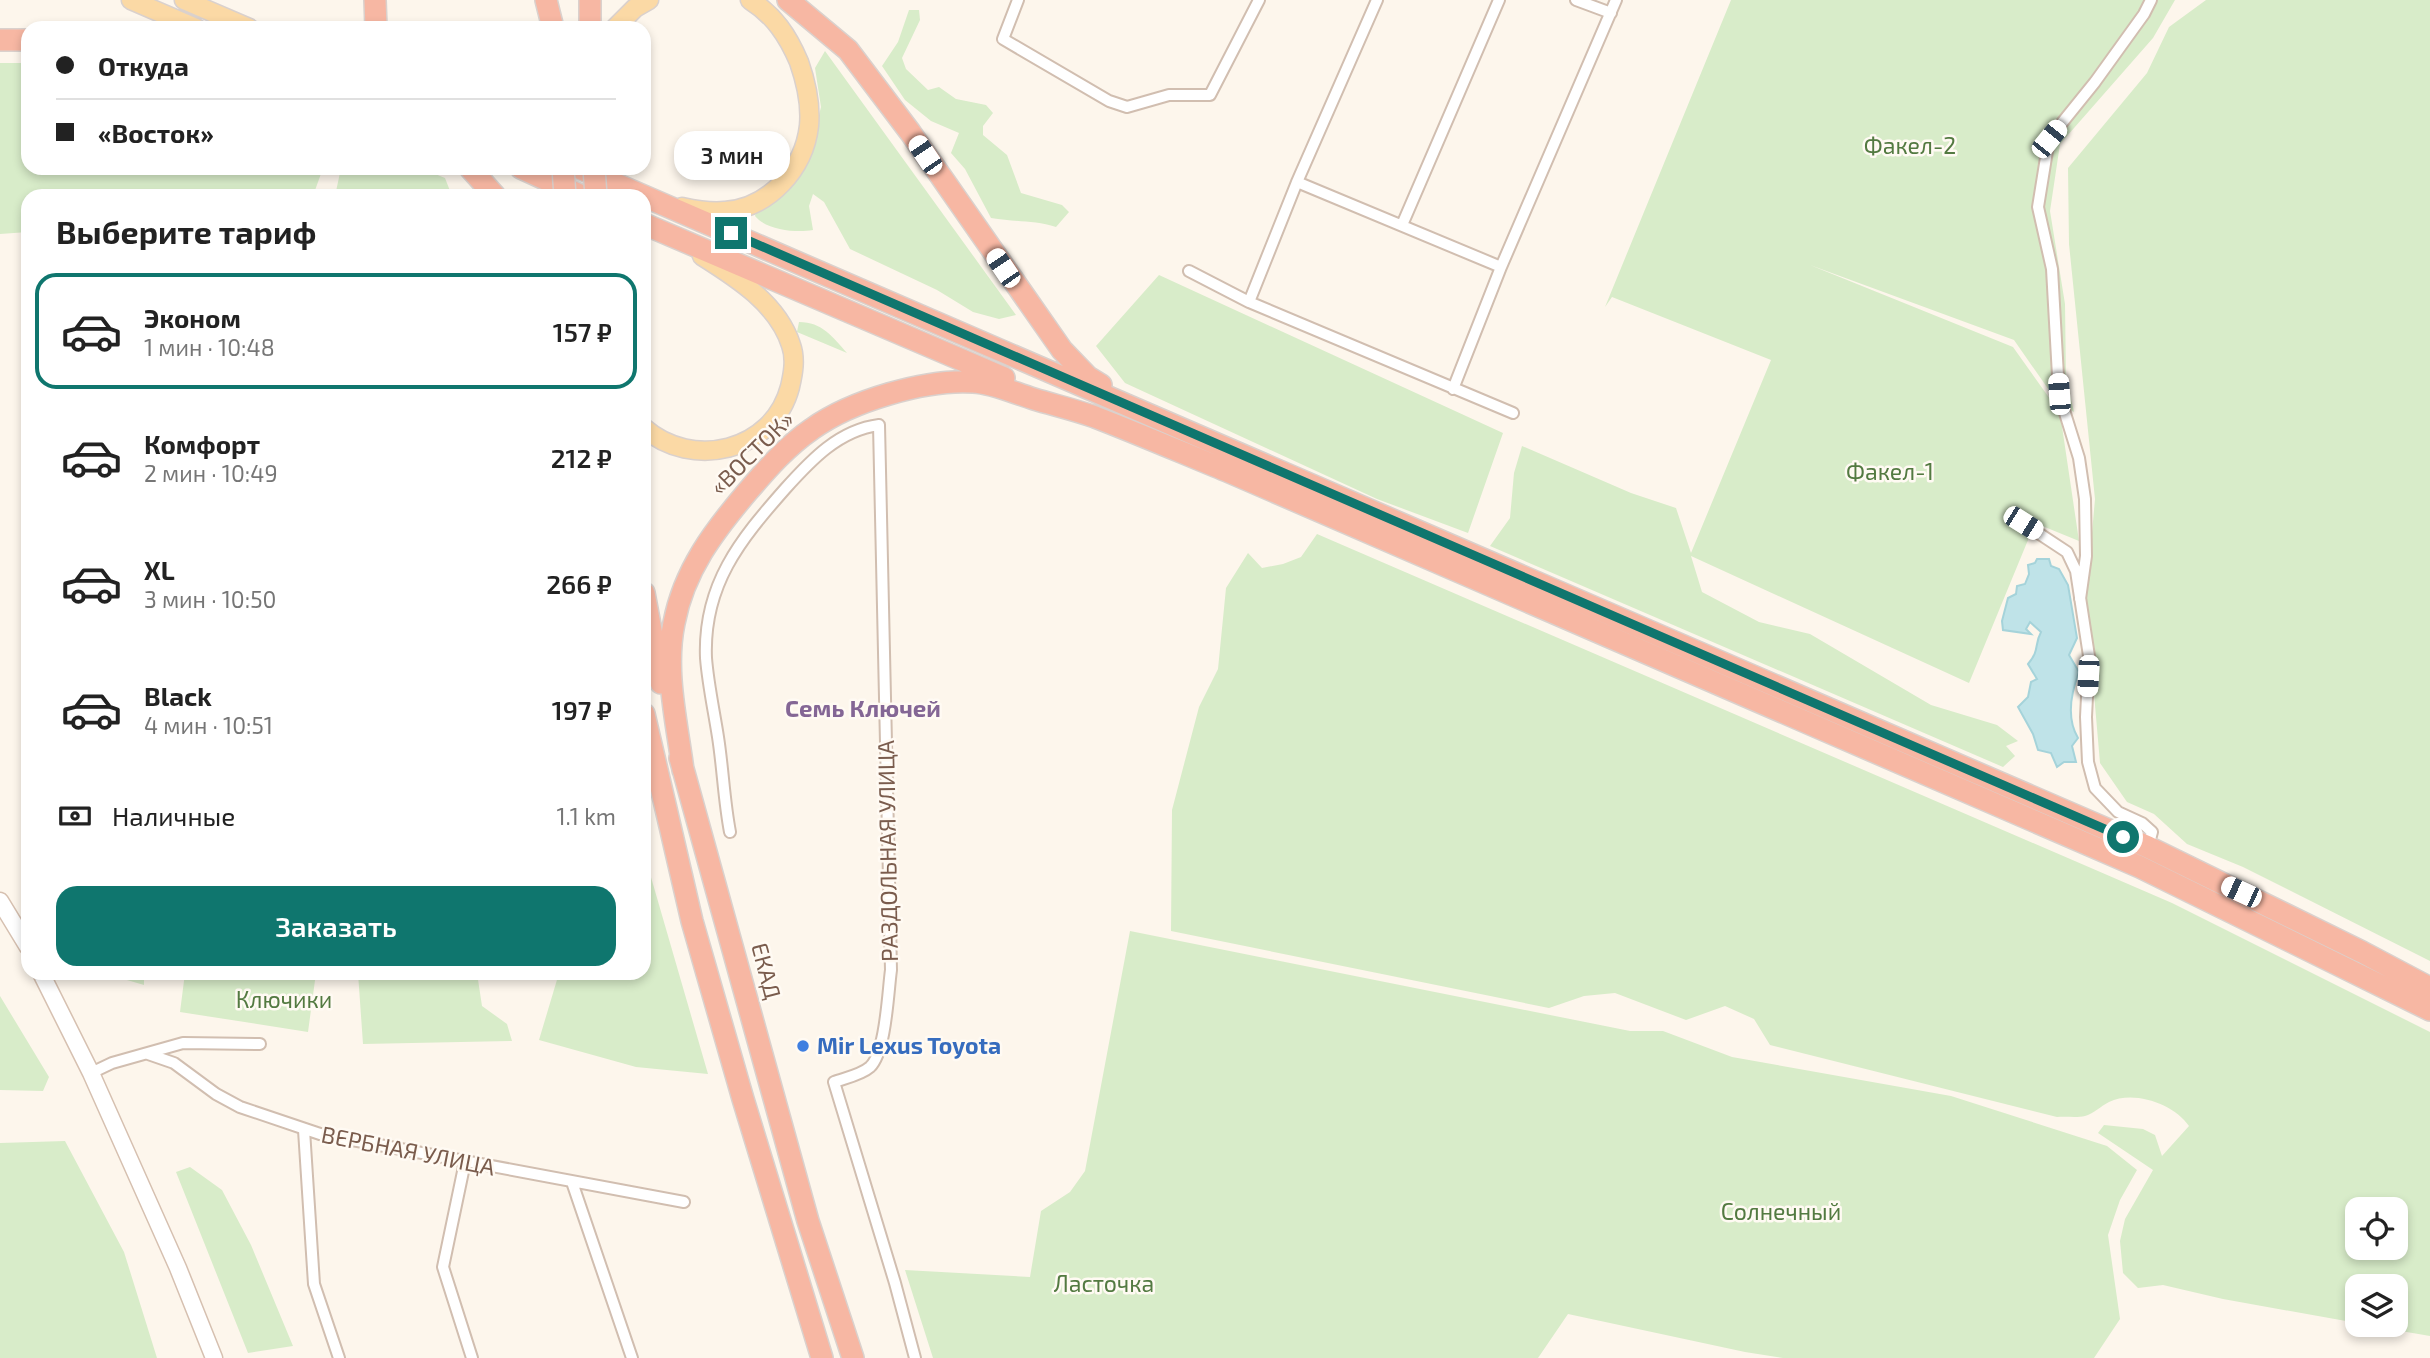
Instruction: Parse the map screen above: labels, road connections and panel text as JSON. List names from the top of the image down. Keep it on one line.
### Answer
{"streets":{"highway":["«ВОСТОК»","ЕКАД"],"street":["РАЗДОЛЬНАЯ УЛИЦА","ВЕРБНАЯ УЛИЦА"]},"crossings":[["«ВОСТОК»","ЕКАД"]],"districts":["Семь Ключей"],"parks":["Факел-2","Факел-1","Ключики","Солнечный","Ласточка"],"places":["Mir Lexus Toyota"],"page":{"banner":["Откуда","«Восток»"],"bubble":"3 мин","heading":"Выберите тариф","list":[{"name":"Эконом","note":"1 мин · 10:48","value":"157 ₽"},{"name":"Комфорт","note":"2 мин · 10:49","value":"212 ₽"},{"name":"XL","note":"3 мин · 10:50","value":"266 ₽"},{"name":"Black","note":"4 мин · 10:51","value":"197 ₽"}],"pay":["Наличные","1.1 km"],"buttons":"Заказать"}}
